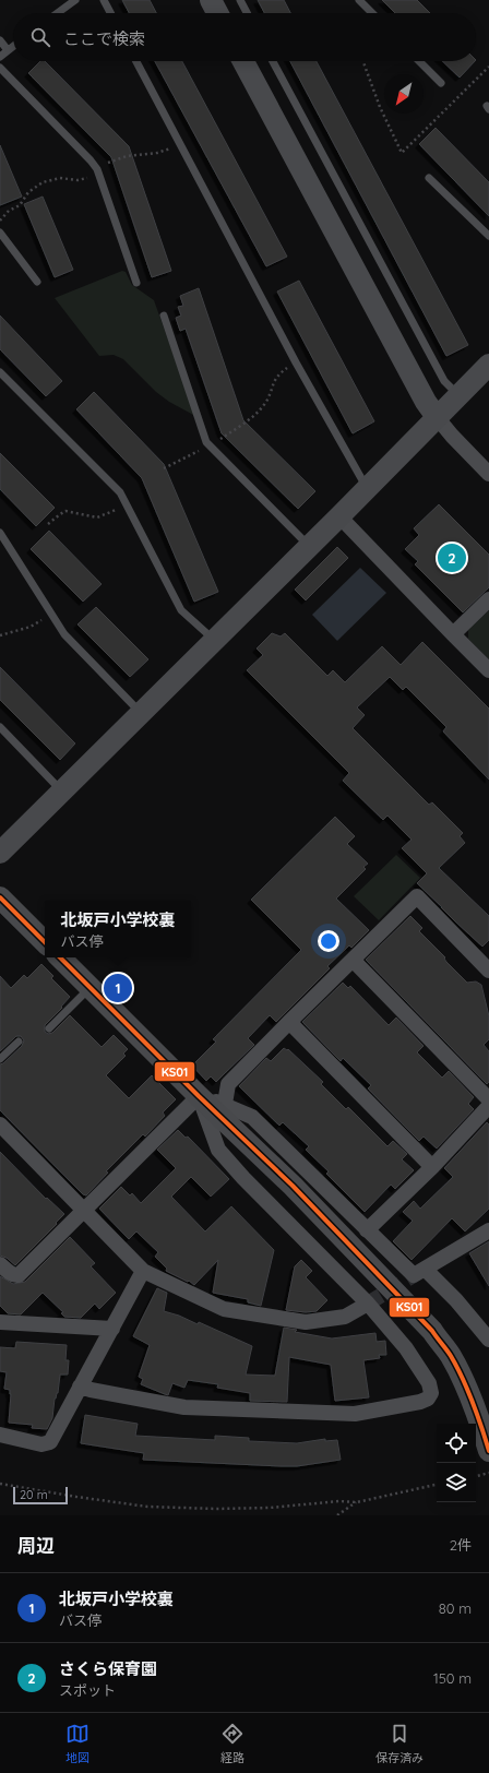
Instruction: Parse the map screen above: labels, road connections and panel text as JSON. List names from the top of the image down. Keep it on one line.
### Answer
{"lines":["transit line KS01"],"scale_bar":"20 m","north":"bottom left","page":{"search":"ここで検索","pins":["2","1"],"popup":["北坂戸小学校裏","バス停"],"scale":"20 m","heading":["周辺","2件"],"list":[{"mark":"1","name":"北坂戸小学校裏","note":"バス停","value":"80 m"},{"mark":"2","name":"さくら保育園","note":"スポット","value":"150 m"}],"nav":["地図","経路","保存済み"]}}
